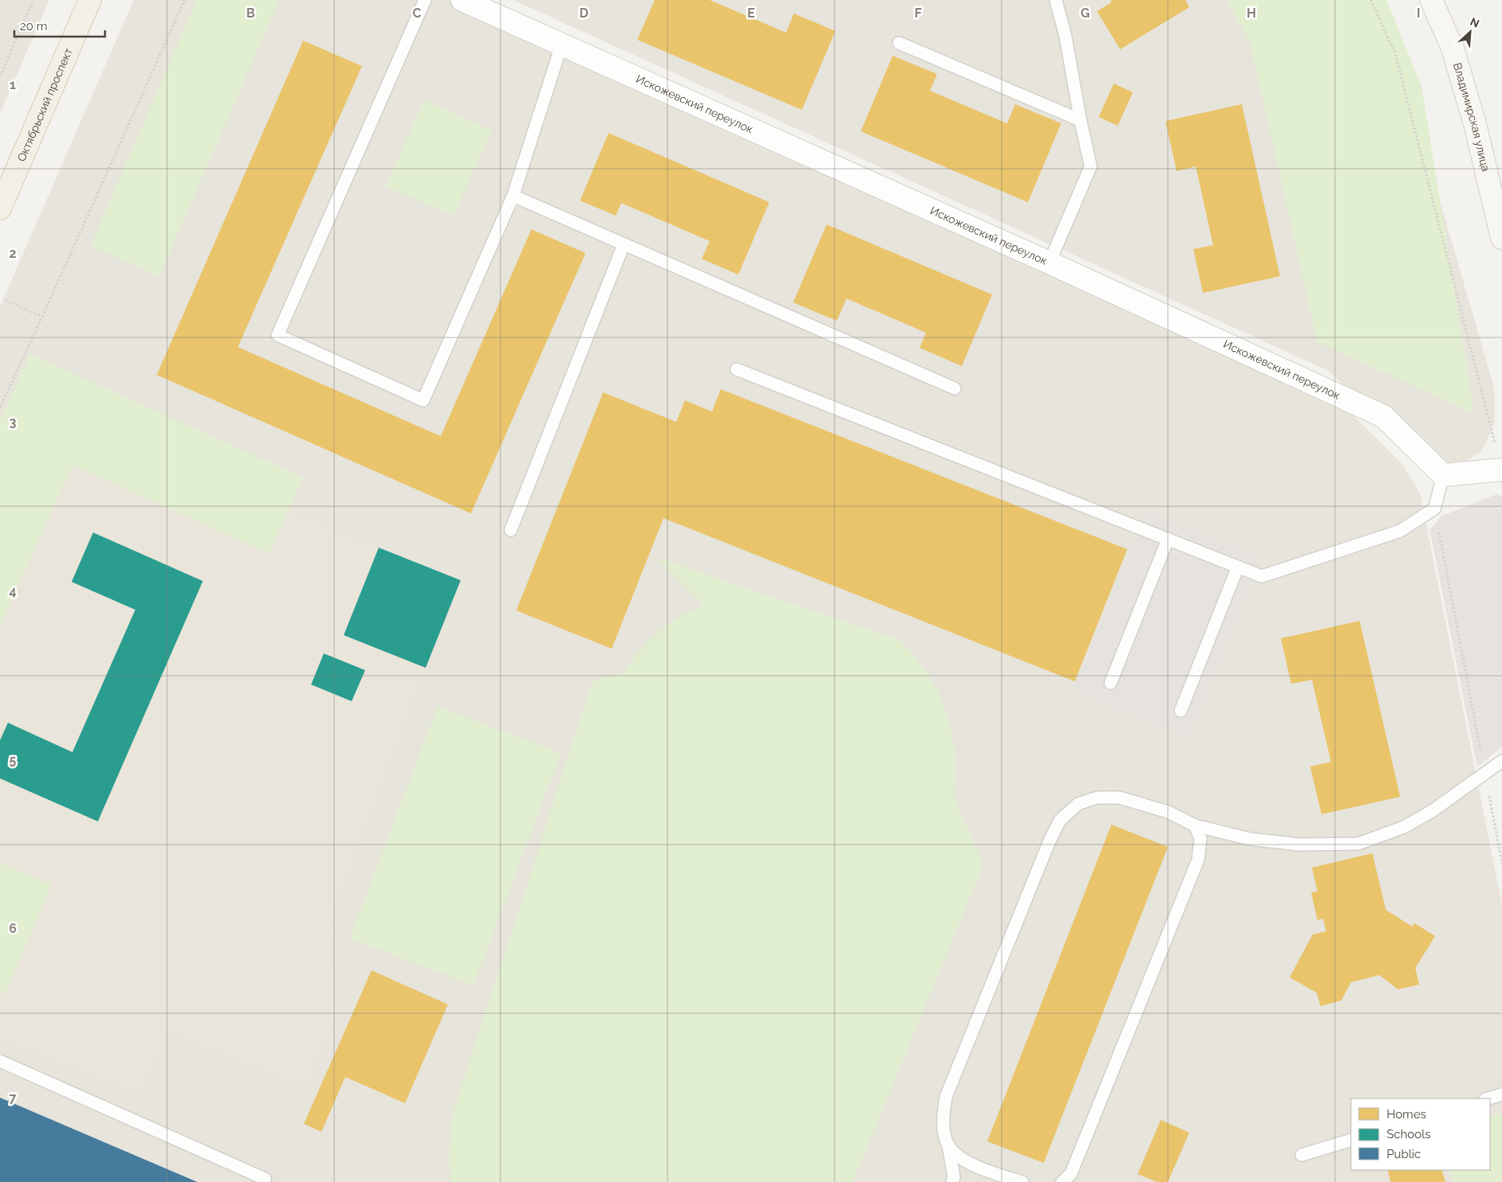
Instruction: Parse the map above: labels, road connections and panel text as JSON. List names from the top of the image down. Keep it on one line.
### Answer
{"streets":{"main road":["Октябрьский проспект","Владимирская улица"],"street":["Искожевский переулок"]},"legend":["Homes","Schools","Public"],"scale_bar":"20 m","north":"top right","grid":{"columns":["B","C","D","E","F","G","H","I"],"rows":["1","2","3","4","5","6","7"]}}
